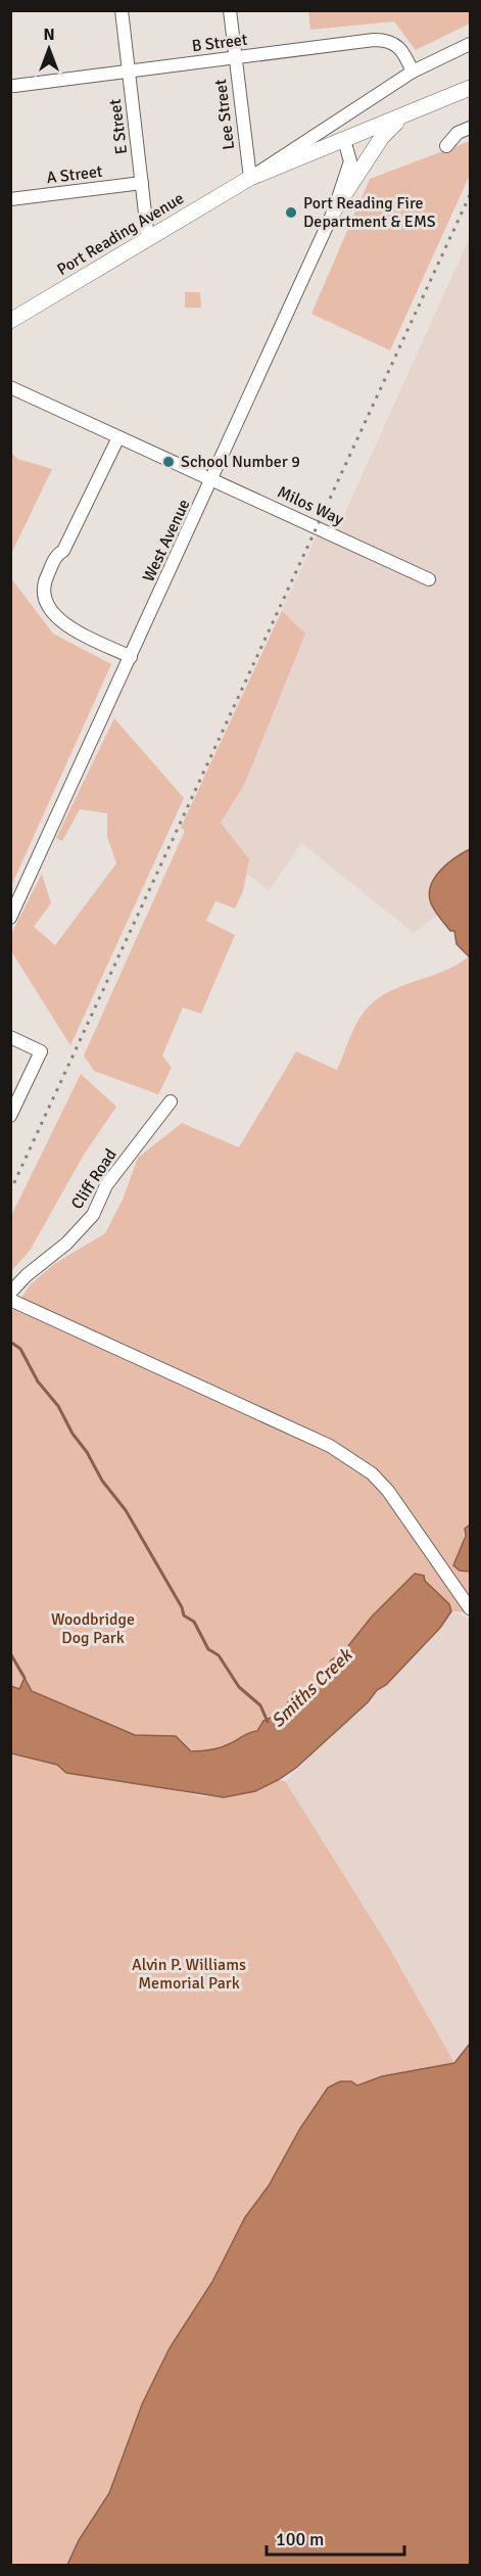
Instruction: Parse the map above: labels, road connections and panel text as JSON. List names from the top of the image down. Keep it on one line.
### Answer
{"streets":{"main road":["Port Reading Avenue"],"street":["B Street","Lee Street","E Street","A Street","Milos Way","West Avenue","Cliff Road"]},"crossings":[["B Street","Lee Street"],["B Street","E Street"],["B Street","Port Reading Avenue"],["Lee Street","Port Reading Avenue"],["E Street","A Street"],["E Street","Port Reading Avenue"],["Port Reading Avenue","West Avenue"],["Milos Way","West Avenue"]],"water":["Smiths Creek"],"parks":["Woodbridge Dog Park","Alvin P. Williams Memorial Park"],"places":["Port Reading Fire Department & EMS","School Number 9"],"scale_bar":"100 m","north":"top"}
